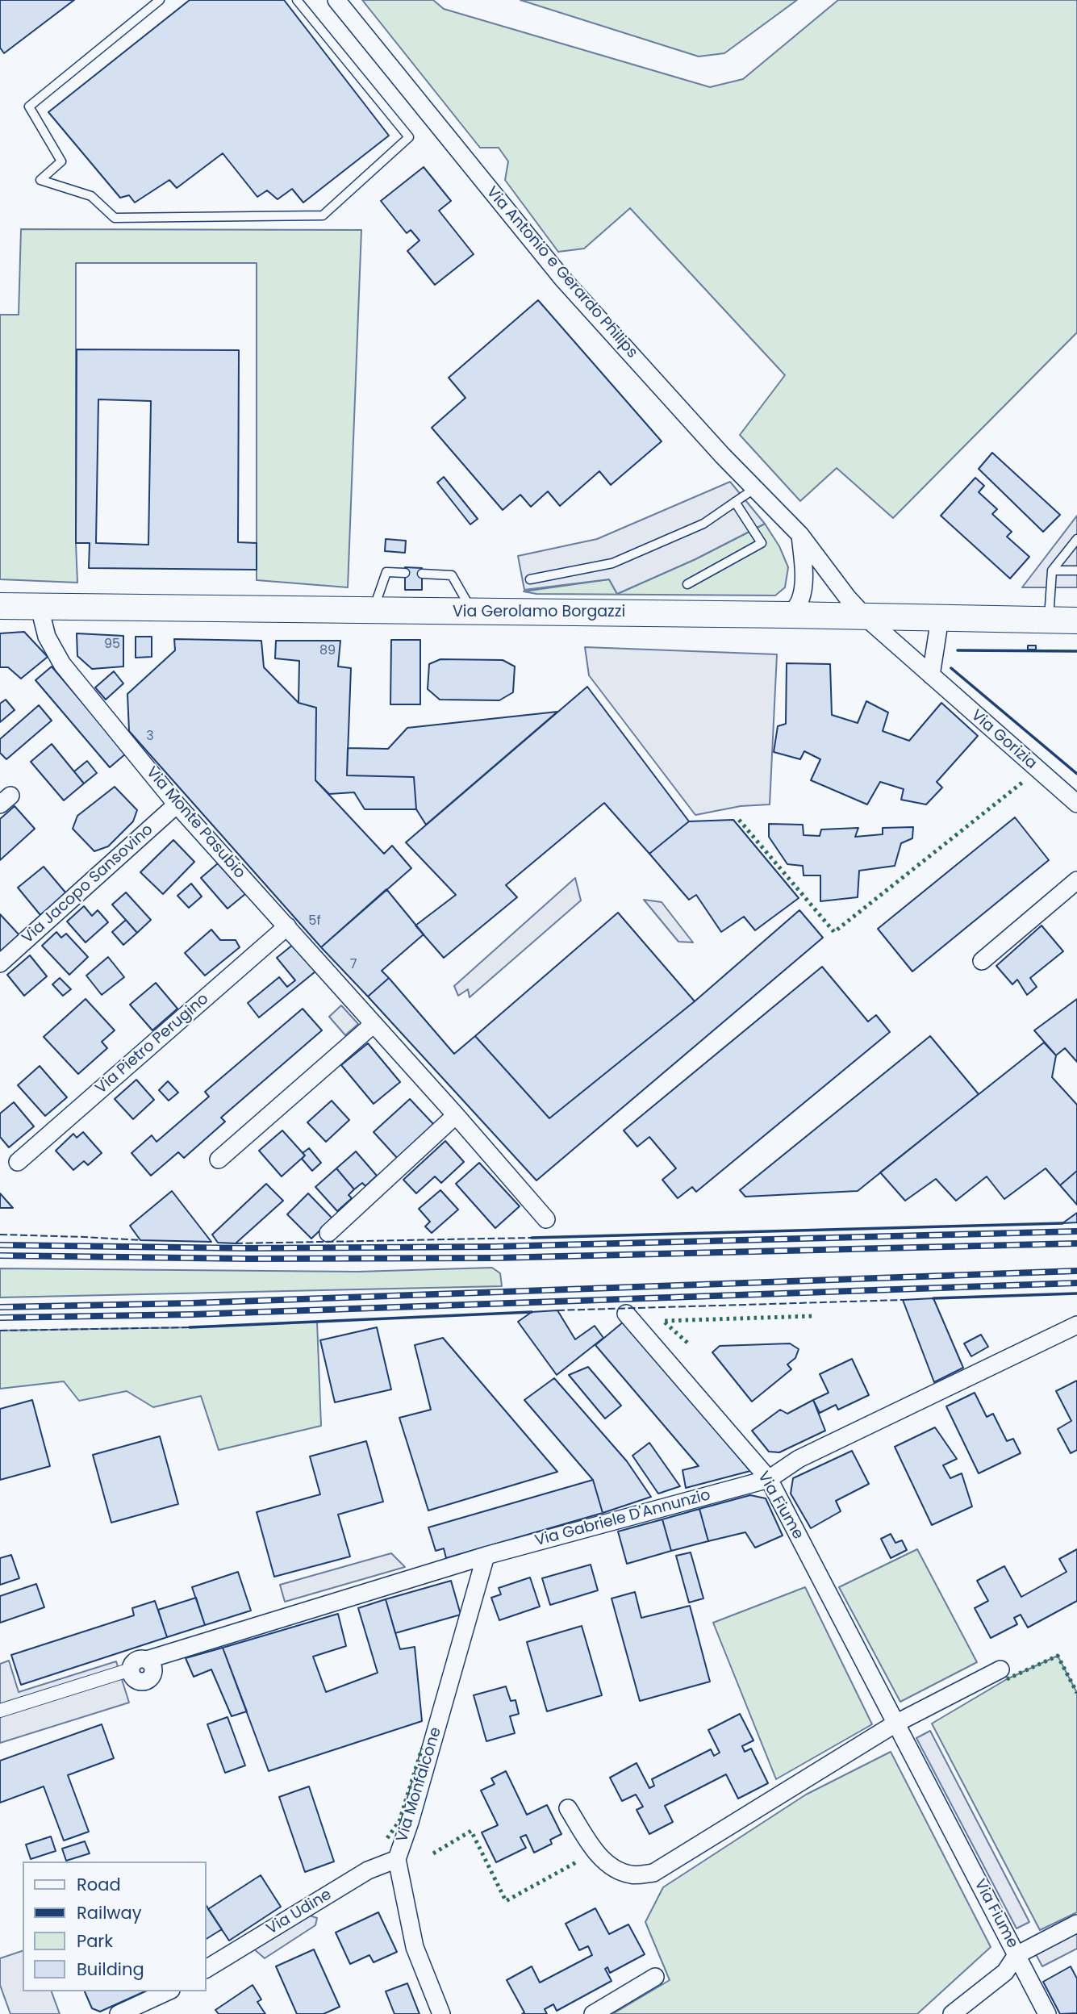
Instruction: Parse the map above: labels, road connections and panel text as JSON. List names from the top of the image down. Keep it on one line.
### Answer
{"streets":{"main road":["Via Gerolamo Borgazzi"],"street":["Via Antonio e Gerardo Philips","Via Gorizia","Via Monte Pasubio","Via Jacopo Sansovino","Via Pietro Perugino","Via Fiume","Via Gabriele D'Annunzio","Via Monfalcone","Via Udine"]},"crossings":[["Via Antonio e Gerardo Philips","Via Gerolamo Borgazzi"],["Via Antonio e Gerardo Philips","Via Gorizia"],["Via Gerolamo Borgazzi","Via Gorizia"],["Via Gerolamo Borgazzi","Via Monte Pasubio"],["Via Monte Pasubio","Via Jacopo Sansovino"],["Via Monte Pasubio","Via Pietro Perugino"],["Via Fiume","Via Gabriele D'Annunzio"],["Via Gabriele D'Annunzio","Via Monfalcone"],["Via Monfalcone","Via Udine"]],"house_numbers":["95","89","3","5f","7"],"legend":["Road","Railway","Park","Building"]}
